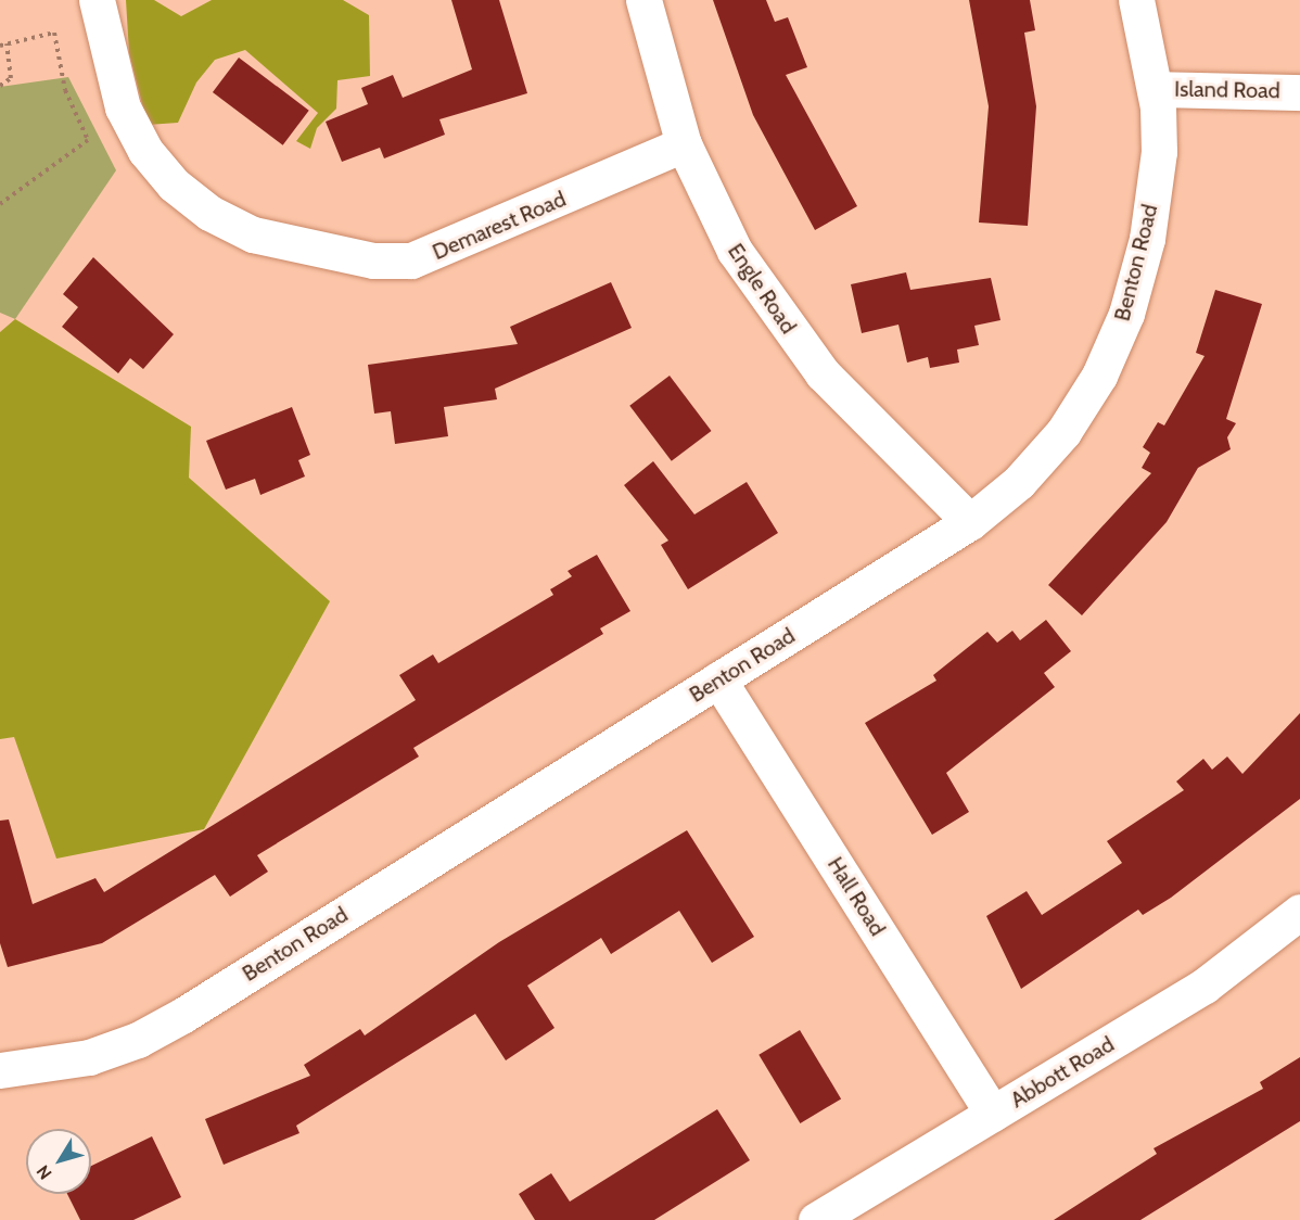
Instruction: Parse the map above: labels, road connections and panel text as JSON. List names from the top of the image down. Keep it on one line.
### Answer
{"streets":{"street":["Island Road","Demarest Road","Benton Road","Engle Road","Hall Road","Abbott Road"]},"crossings":[["Island Road","Benton Road"],["Demarest Road","Engle Road"],["Benton Road","Engle Road"],["Benton Road","Hall Road"],["Hall Road","Abbott Road"]],"north":"bottom left"}
